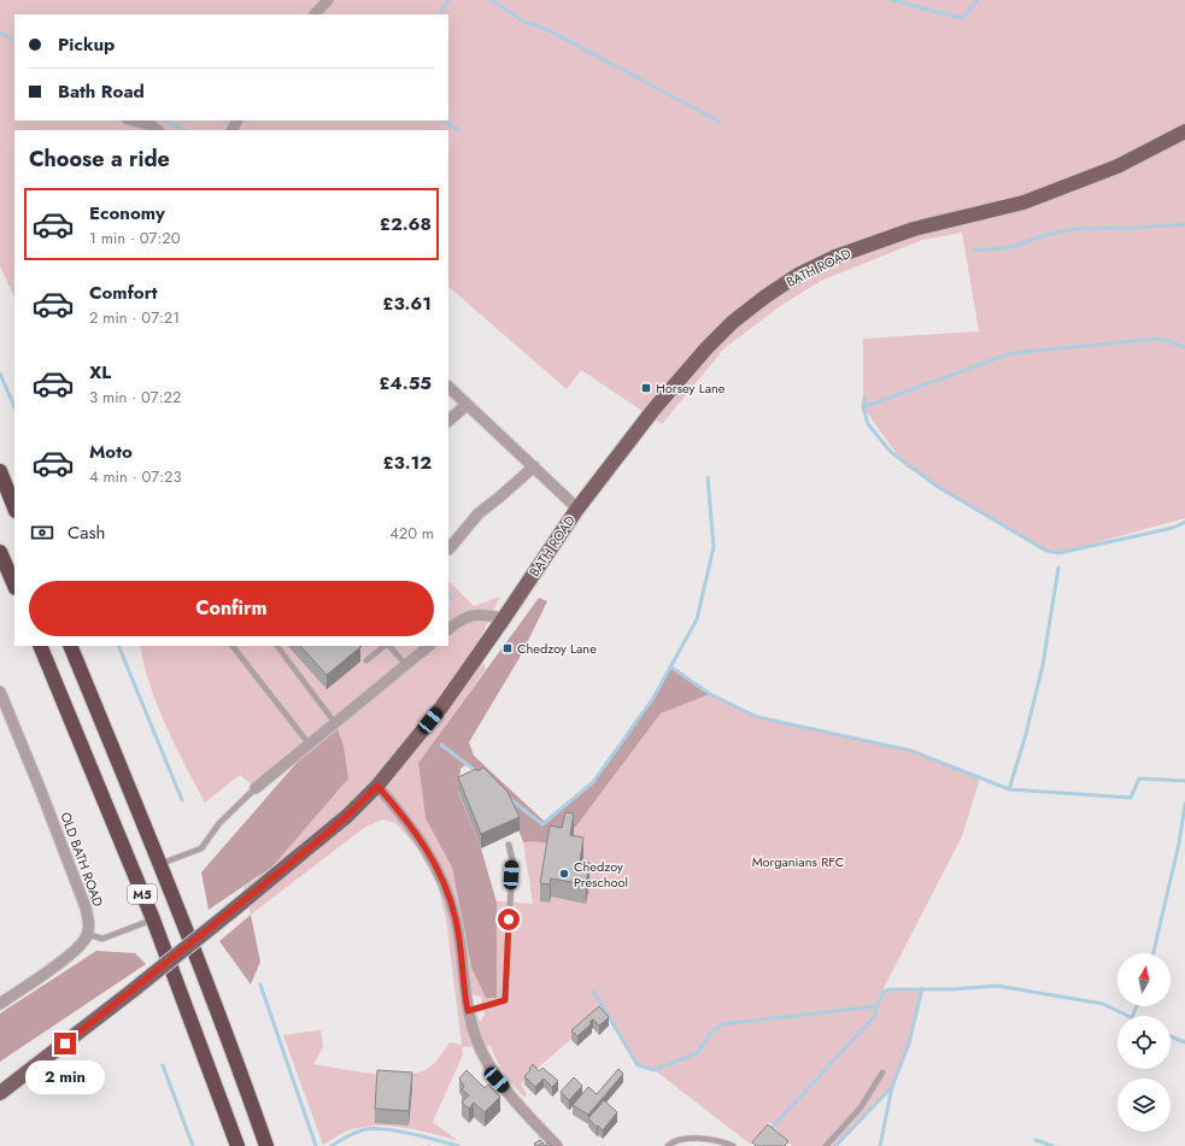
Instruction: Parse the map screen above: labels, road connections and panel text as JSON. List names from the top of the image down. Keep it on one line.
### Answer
{"streets":{"highway":["M5"],"main road":["BATH ROAD"],"street":["OLD BATH ROAD"]},"parks":["Morganians RFC"],"places":{"transit":["Horsey Lane","Chedzoy Lane"],"other":["Chedzoy Preschool"]},"north":"top","page":{"banner":["Pickup","Bath Road"],"heading":"Choose a ride","list":[{"name":"Economy","note":"1 min · 07:20","value":"£2.68"},{"name":"Comfort","note":"2 min · 07:21","value":"£3.61"},{"name":"XL","note":"3 min · 07:22","value":"£4.55"},{"name":"Moto","note":"4 min · 07:23","value":"£3.12"}],"pay":["Cash","420 m"],"buttons":"Confirm","bubble":"2 min"}}
